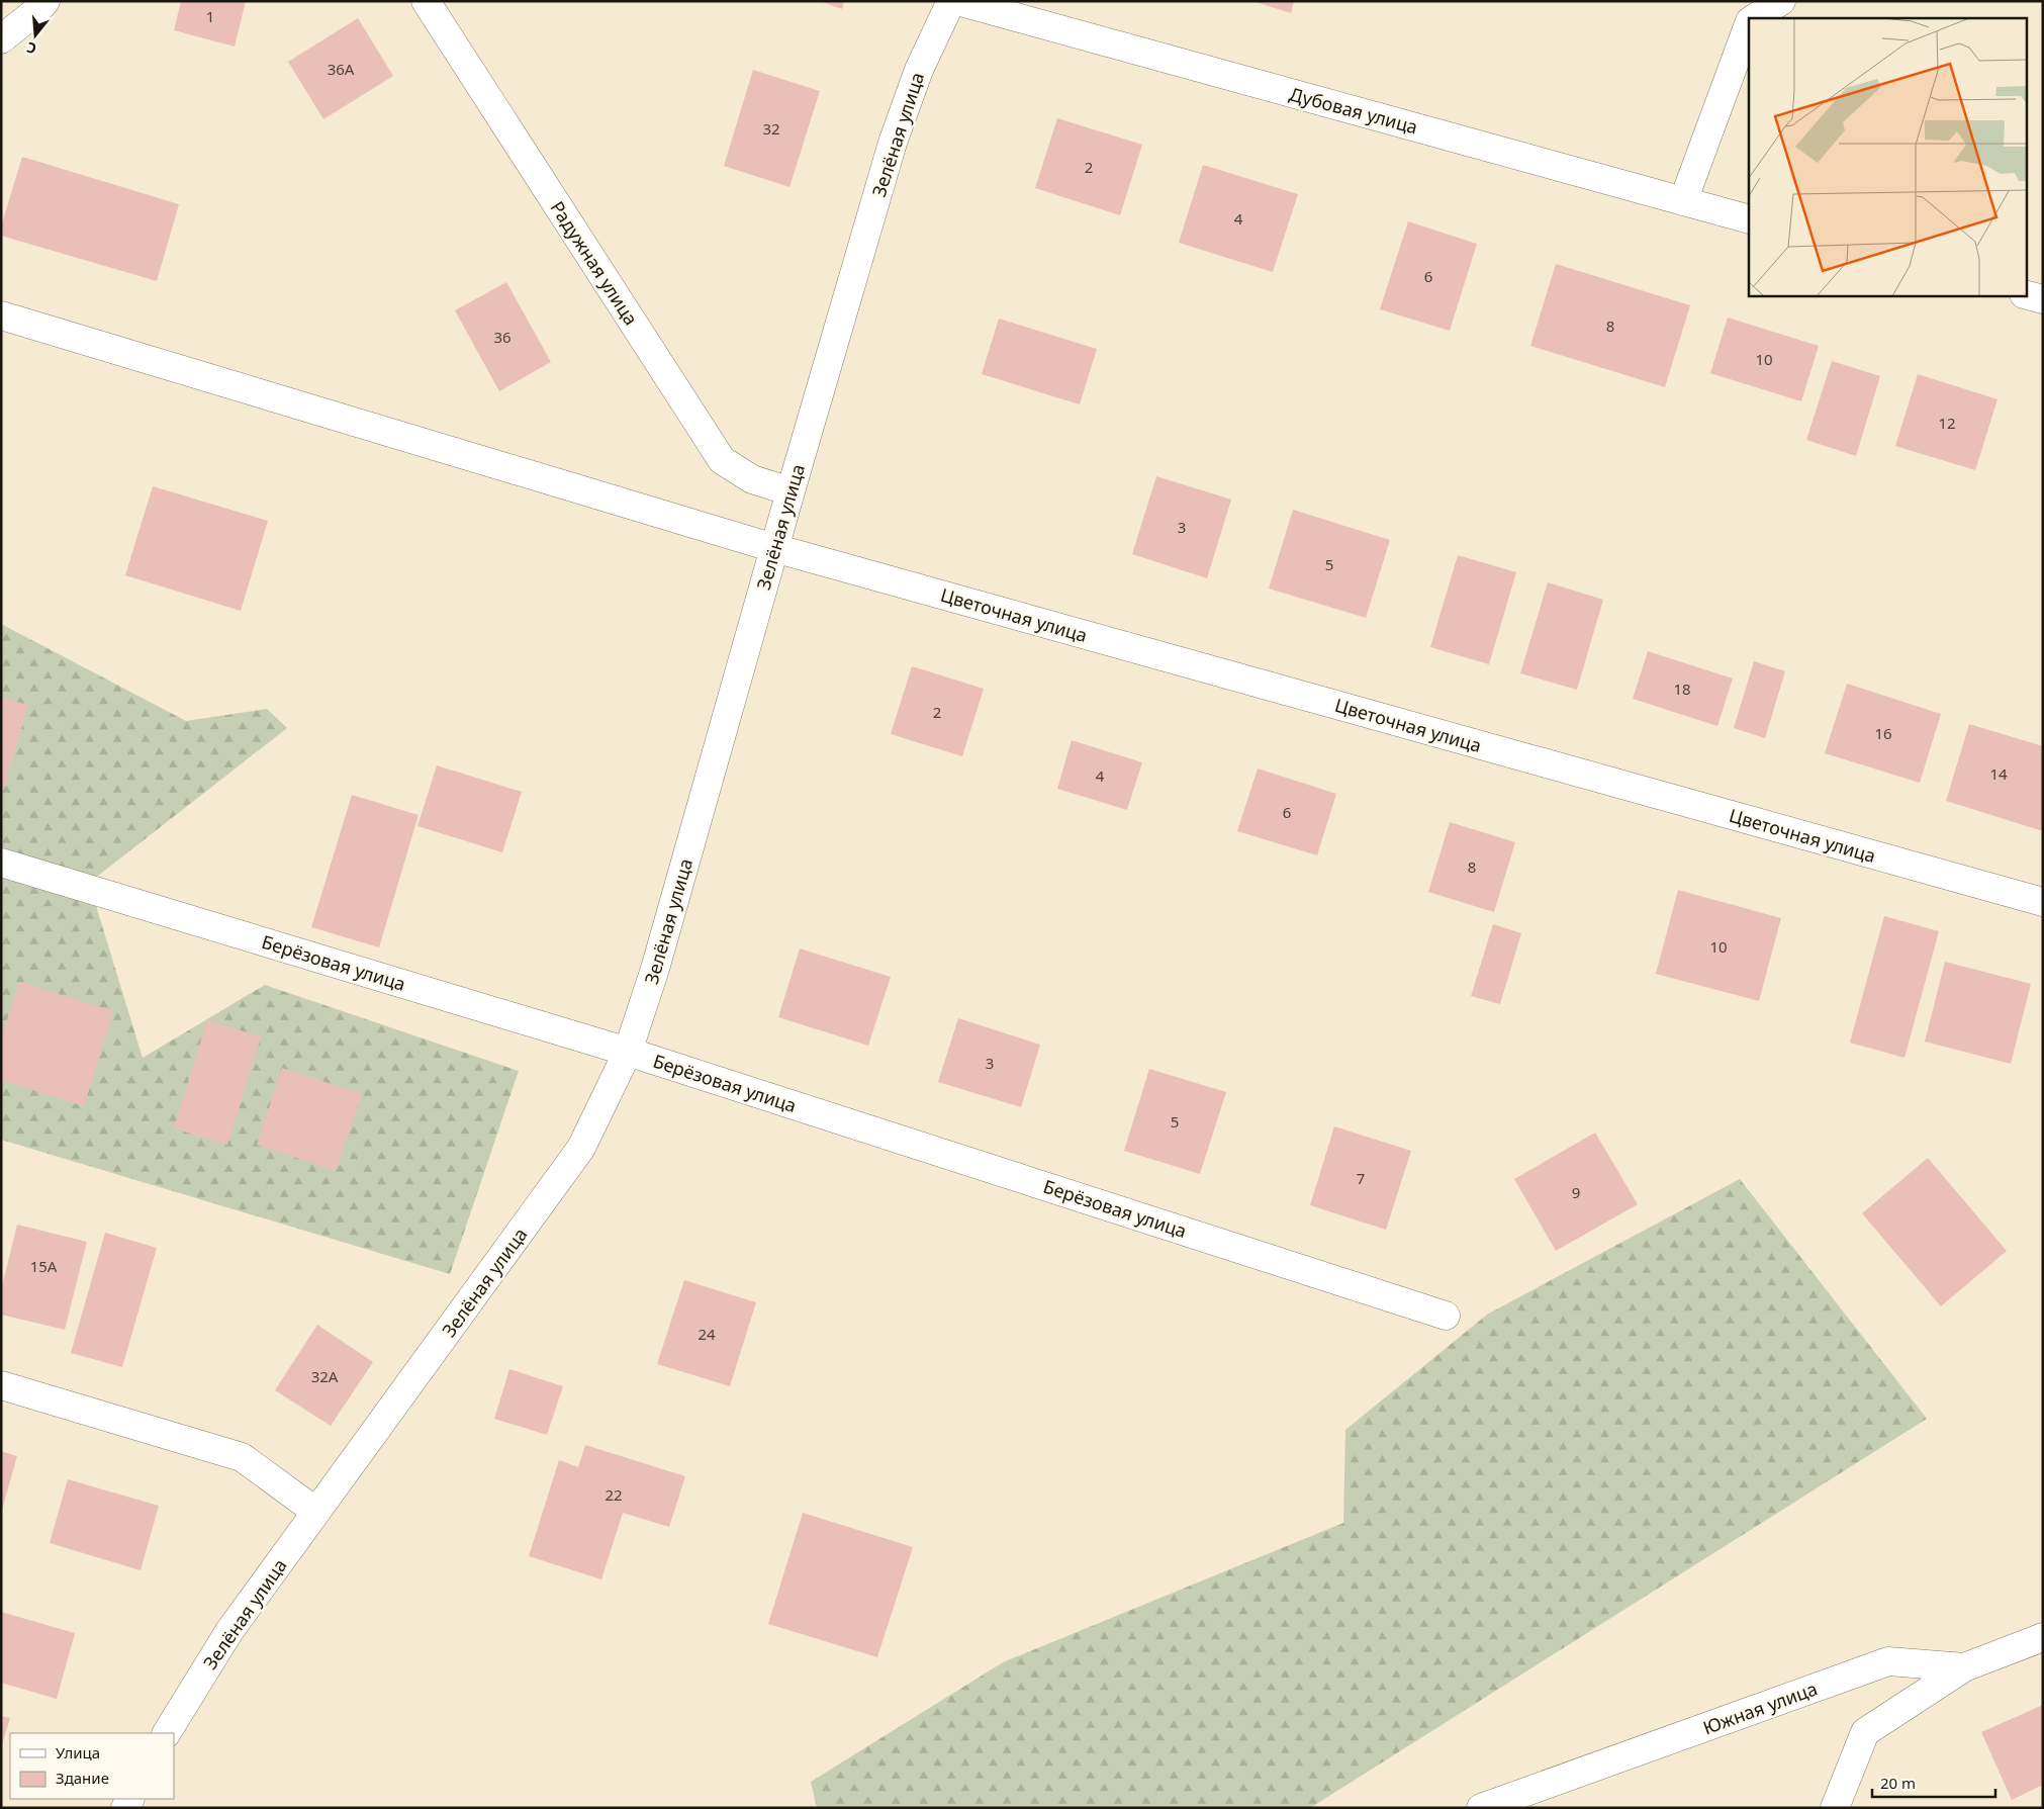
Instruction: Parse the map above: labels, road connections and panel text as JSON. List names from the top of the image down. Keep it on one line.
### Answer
{"streets":{"street":["Дубовая улица","Зелёная улица","Радужная улица","Цветочная улица","Берёзовая улица","Южная улица"]},"crossings":[["Зелёная улица","Радужная улица"],["Зелёная улица","Цветочная улица"],["Зелёная улица","Берёзовая улица"]],"house_numbers":["1","36А","32","2","4","6","8","36","10","12","3","5","18","2","16","14","4","6","8","10","3","5","7","9","15А","24","32А","22"],"legend":["Улица","Здание"],"scale_bar":"20 m","north":"bottom"}
